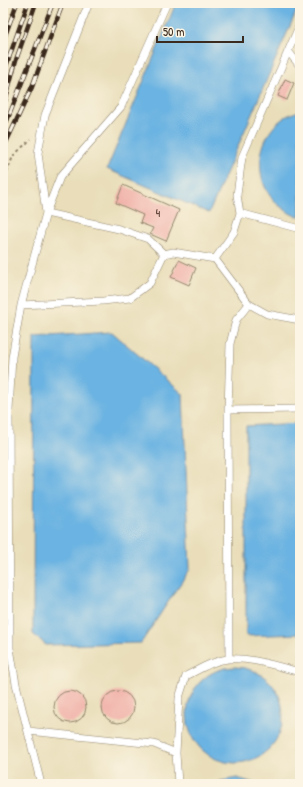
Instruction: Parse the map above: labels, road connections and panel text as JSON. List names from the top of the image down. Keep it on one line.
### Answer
{"house_numbers":["4"],"scale_bar":"50 m"}
